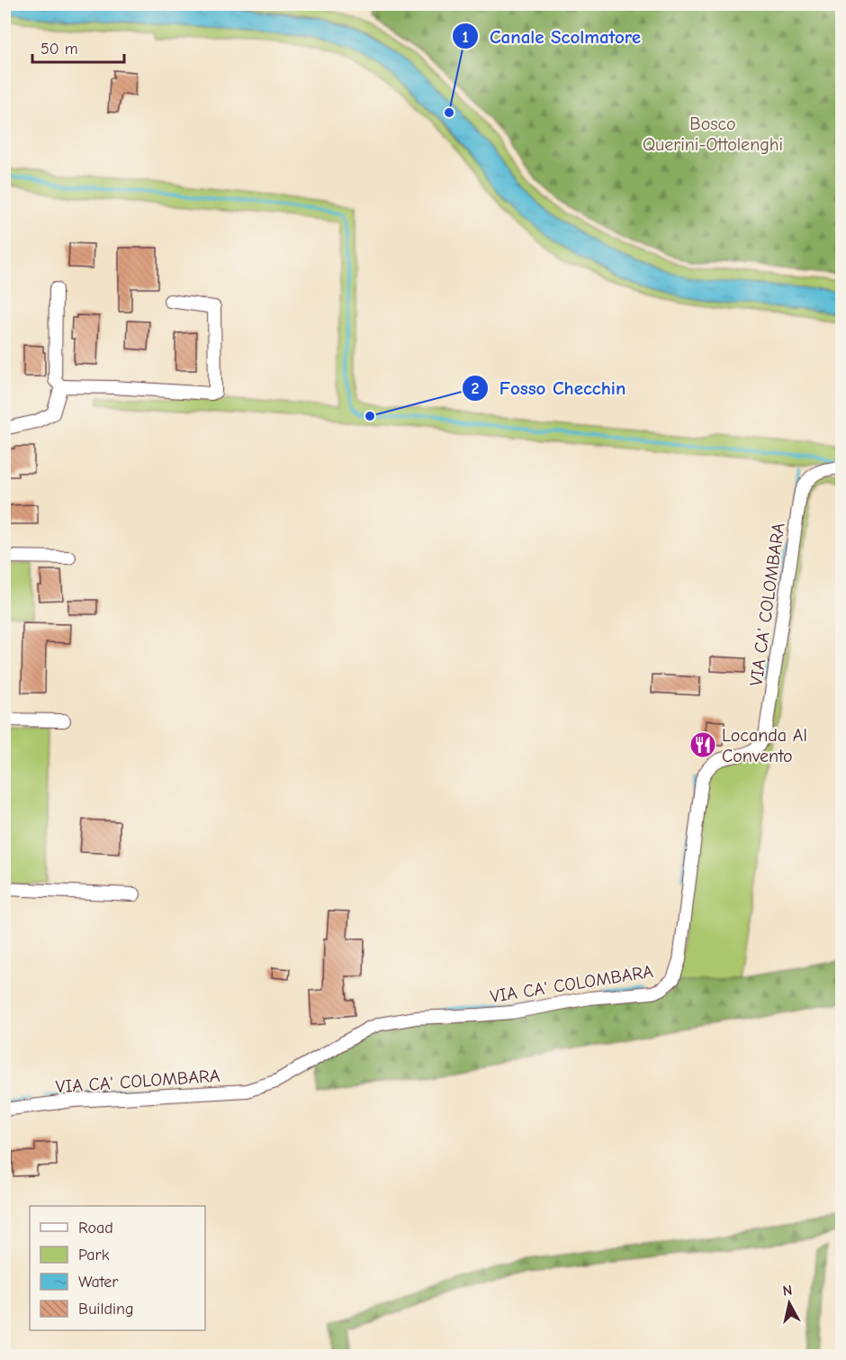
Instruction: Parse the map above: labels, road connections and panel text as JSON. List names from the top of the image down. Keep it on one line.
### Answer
{"streets":{"street":["VIA CA' COLOMBARA"]},"parks":["Bosco Querini-Ottolenghi"],"places":{"other":["Canale Scolmatore","Fosso Checchin"],"restaurant":["Locanda Al Convento"]},"legend":["Road","Park","Water","Building"],"scale_bar":"50 m","north":"top"}
